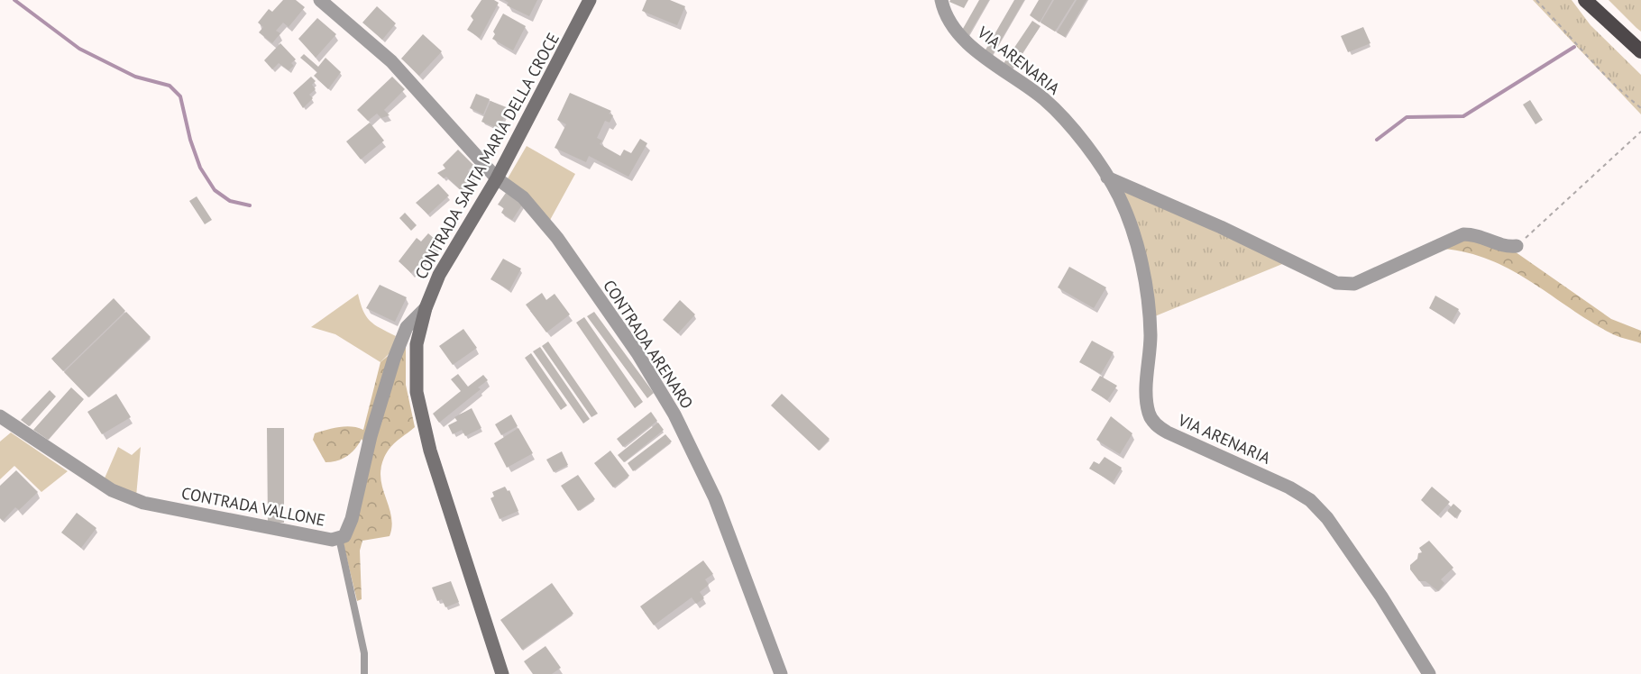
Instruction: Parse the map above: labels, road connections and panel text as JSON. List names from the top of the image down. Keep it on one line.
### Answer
{"streets":{"main road":["CONTRADA SANTA MARIA DELLA CROCE"],"street":["VIA ARENARIA","CONTRADA ARENARO","CONTRADA VALLONE"]},"crossings":[["CONTRADA SANTA MARIA DELLA CROCE","CONTRADA ARENARO"],["CONTRADA SANTA MARIA DELLA CROCE","CONTRADA VALLONE"]]}
